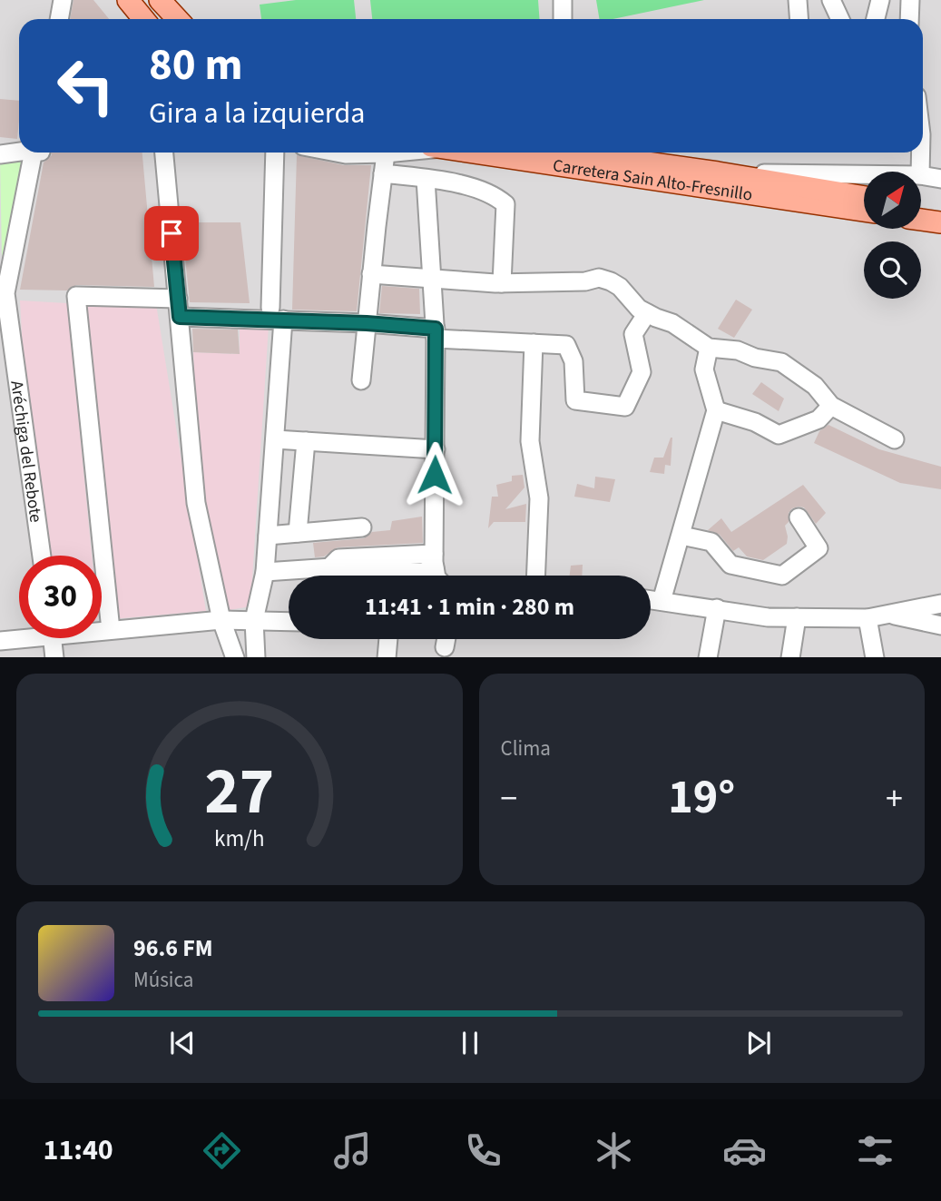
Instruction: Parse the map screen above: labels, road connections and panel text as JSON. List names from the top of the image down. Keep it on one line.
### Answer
{"streets":{"main road":["Carretera Sain Alto-Fresnillo"],"street":["Aréchiga del Rebote"]},"north":"top right","page":{"turn":["80 m","Gira a la izquierda"],"limit":"30","trip":"11:41 · 1 min · 280 m","tile":"Clima","heat":["−","19°","+"],"song":["96.6 FM","Música"],"tabs":"11:40","gauge":["27","km/h"]}}
